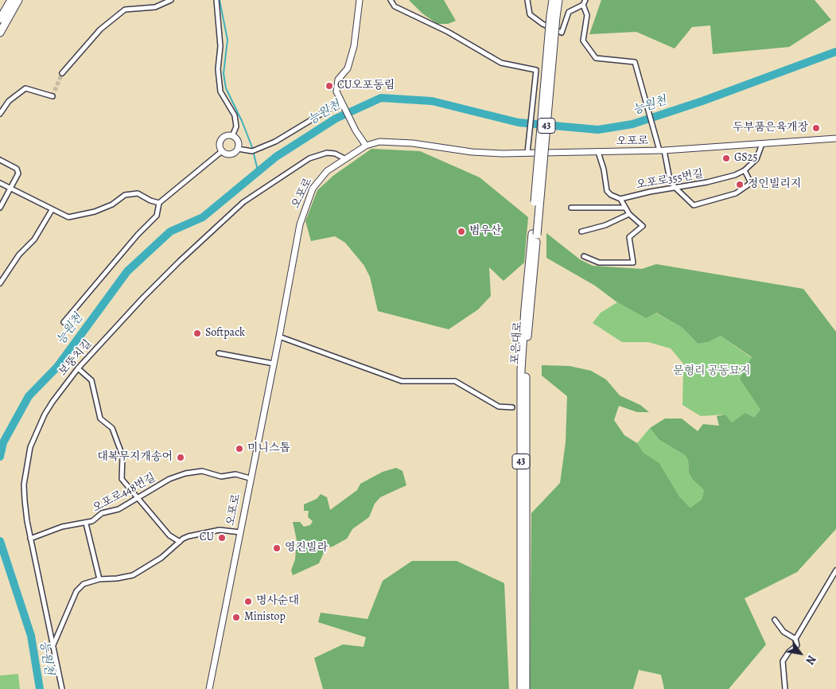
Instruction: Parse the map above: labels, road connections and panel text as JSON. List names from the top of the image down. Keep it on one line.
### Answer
{"streets":{"highway":["43","포은대로"],"street":["오포로","오포로355번길","보뚱치길","오포로448번길"]},"crossings":[["43","포은대로"],["오포로","오포로355번길"],["오포로","보뚱치길"],["오포로","오포로448번길"],["보뚱치길","오포로448번길"]],"water":["능원천"],"parks":["문형리 공동묘지"],"places":["CU오포동림","두부품은육개장","GS25","정인빌리지","범우산","Softpack","미니스톱","대복무지개송어","CU","영진빌라","명사순대","Ministop"],"north":"bottom right"}
